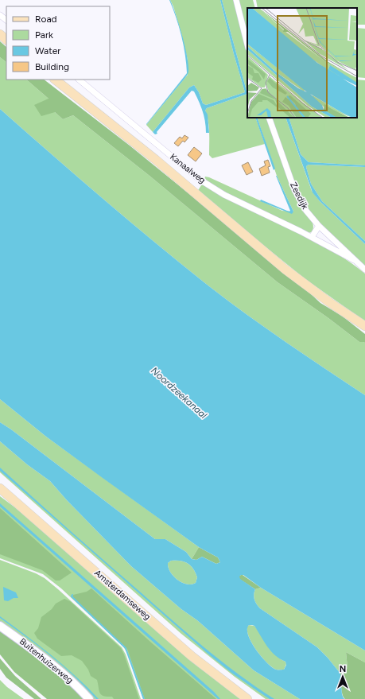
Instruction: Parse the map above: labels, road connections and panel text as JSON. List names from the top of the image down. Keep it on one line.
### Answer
{"streets":{"main road":["Amsterdamseweg"],"street":["Kanaalweg","Zeedijk","Buitenhuizerweg"]},"crossings":[["Kanaalweg","Zeedijk"]],"water":["Noordzeekanaal"],"legend":["Road","Park","Water","Building"],"north":"top"}
